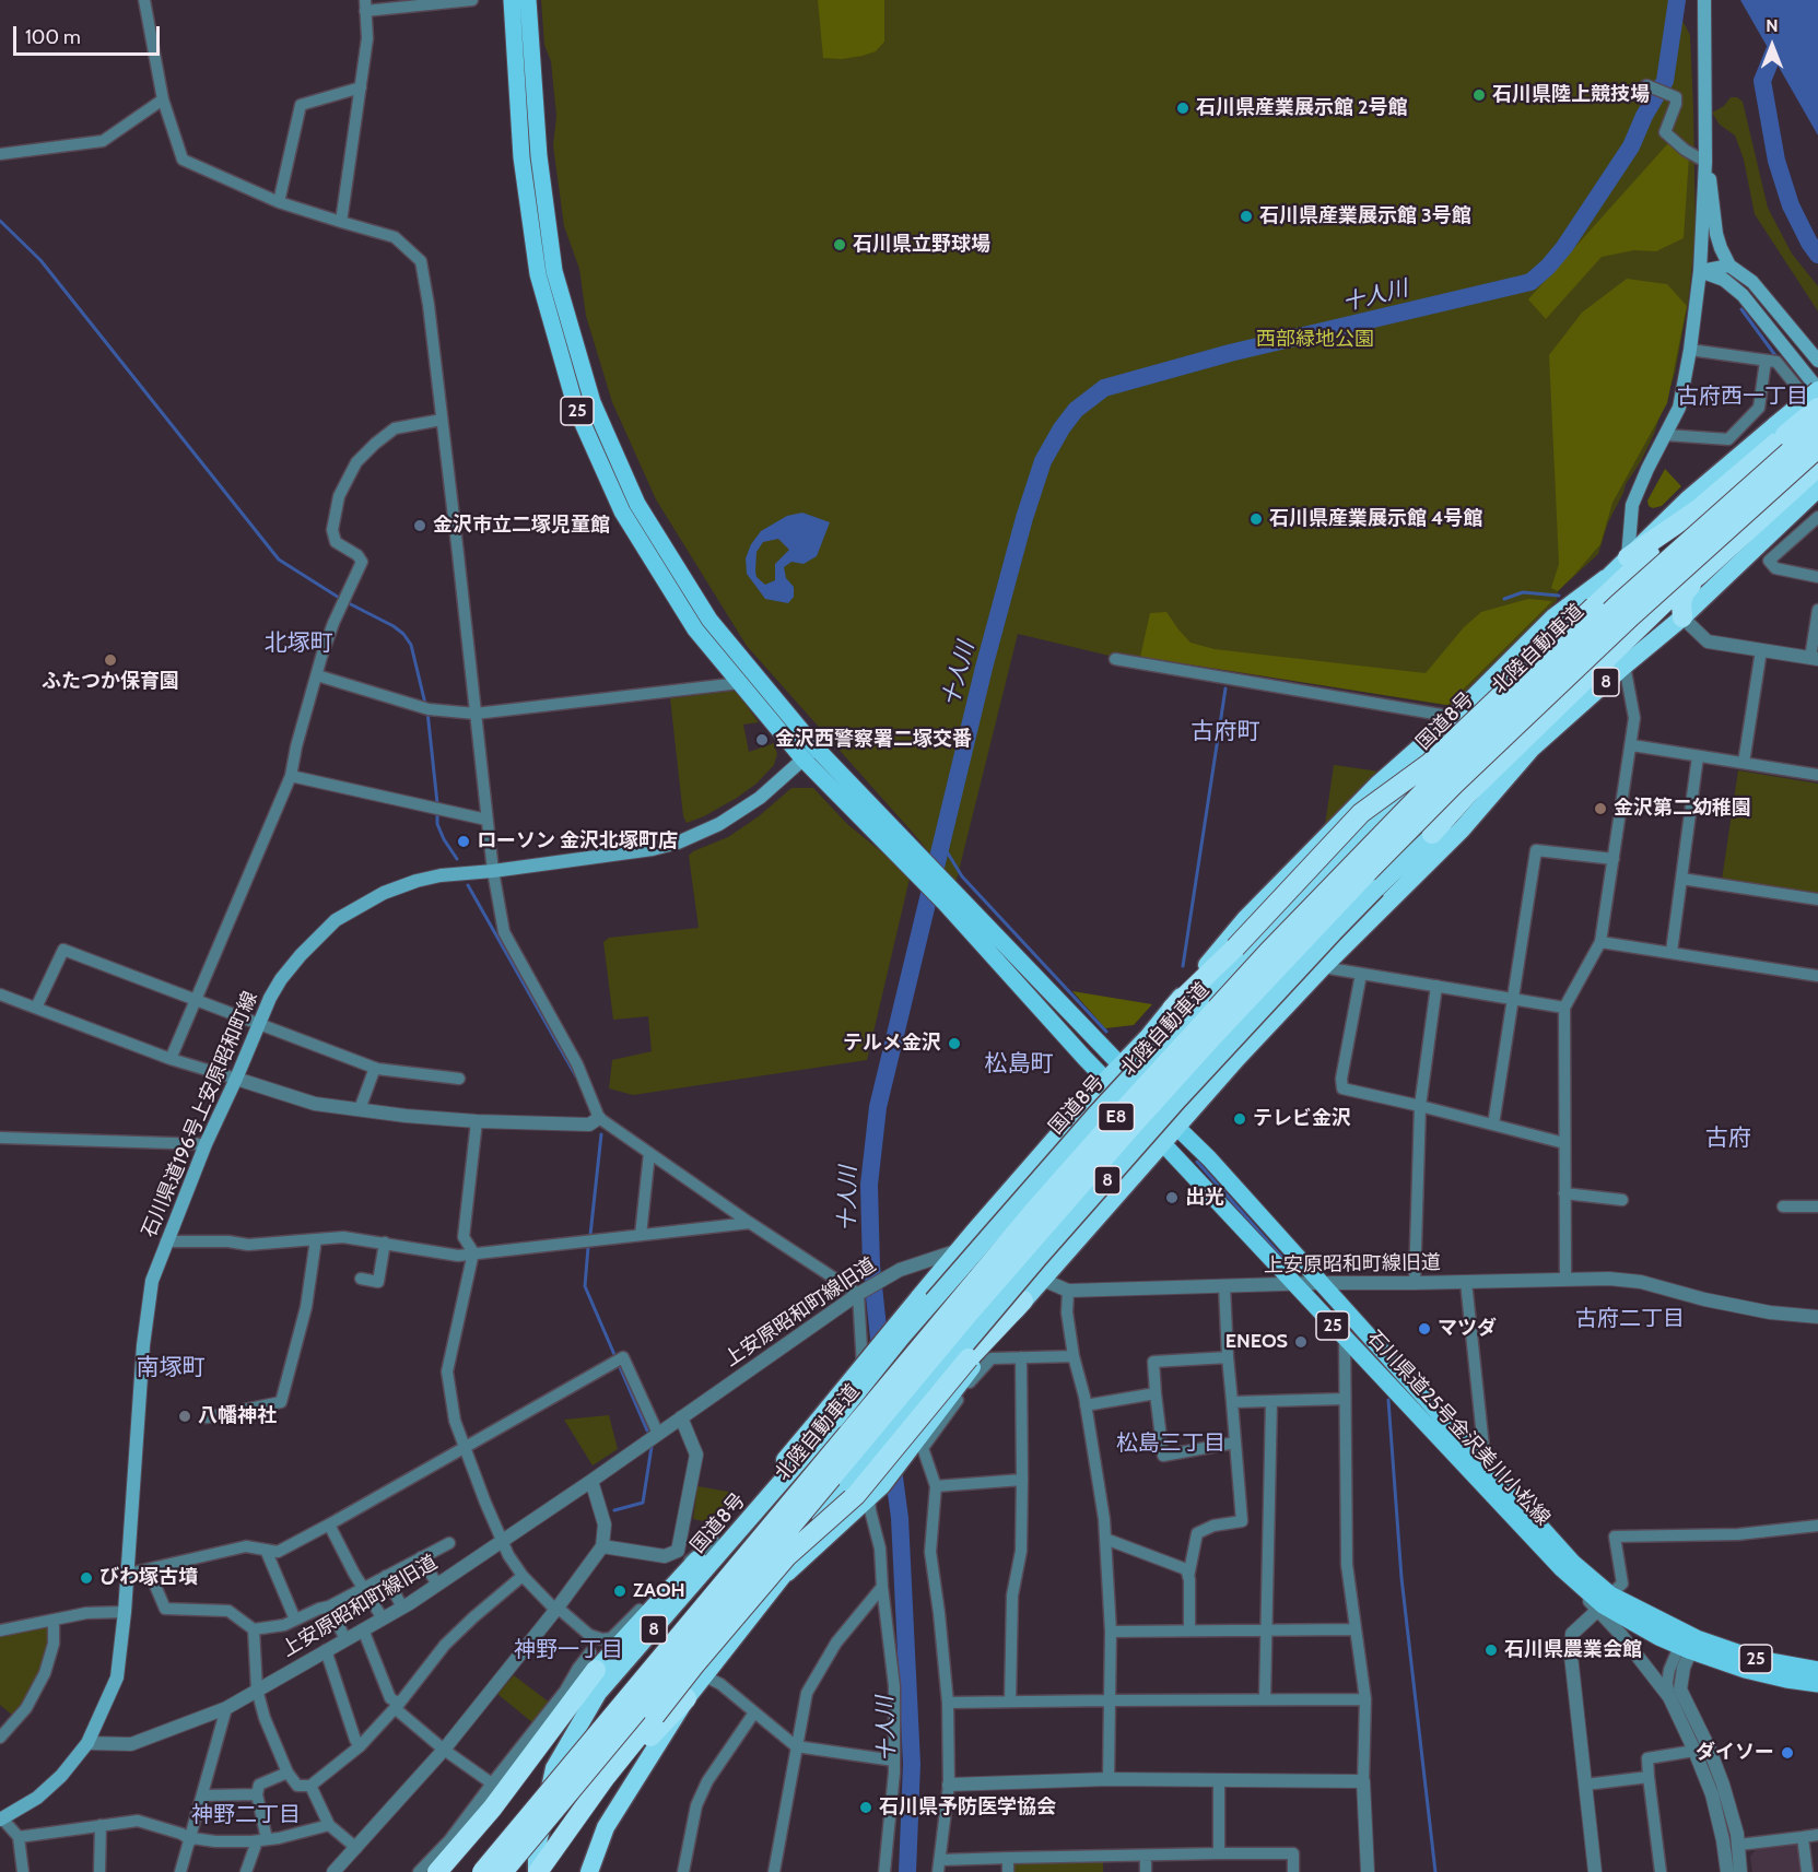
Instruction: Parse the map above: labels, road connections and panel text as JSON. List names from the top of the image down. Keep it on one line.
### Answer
{"streets":{"highway":["北陸自動車道","8","国道8号","E8"],"main road":["25","石川県道196号上安原昭和町線","石川県道25号金沢美川小松線"],"street":["上安原昭和町線旧道"]},"crossings":[["25","石川県道196号上安原昭和町線"],["25","石川県道25号金沢美川小松線"],["8","上安原昭和町線旧道"],["8","石川県道25号金沢美川小松線"],["石川県道196号上安原昭和町線","上安原昭和町線旧道"],["上安原昭和町線旧道","石川県道25号金沢美川小松線"]],"districts":["古府西一丁目","北塚町","古府町","松島町","古府","古府二丁目","南塚町","松島三丁目","神野一丁目","神野二丁目"],"water":["十人川"],"parks":["西部緑地公園"],"places":["石川県陸上競技場","石川県産業展示館 2号館","石川県産業展示館 3号館","石川県立野球場","石川県産業展示館 4号館","金沢市立二塚児童館","ふたつか保育園","金沢西警察署二塚交番","金沢第二幼稚園","ローソン 金沢北塚町店","テルメ金沢","テレビ金沢","出光","マツダ","ENEOS","八幡神社","びわ塚古墳","ZAOH","石川県農業会館","ダイソー","石川県予防医学協会"],"scale_bar":"100 m","north":"top"}
